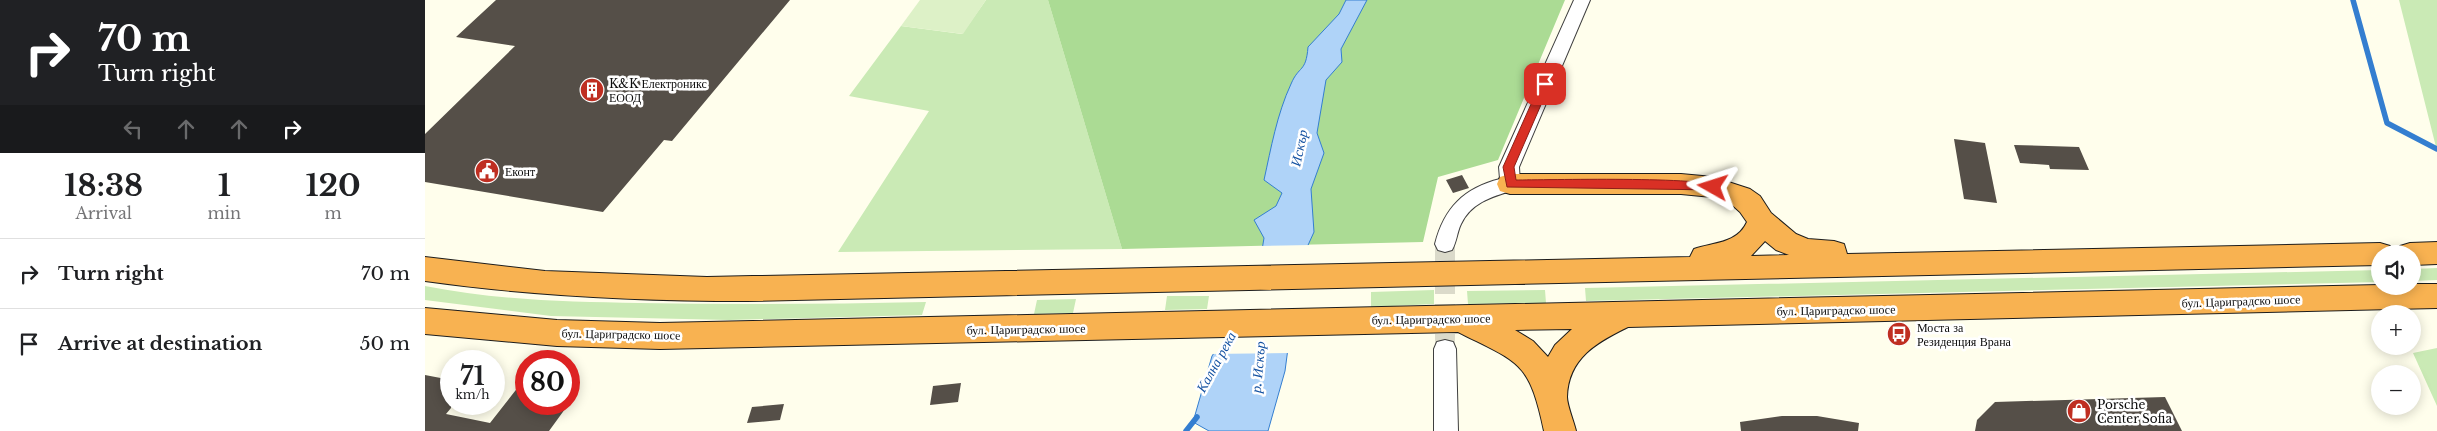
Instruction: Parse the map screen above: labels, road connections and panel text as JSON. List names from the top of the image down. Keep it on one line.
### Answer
{"streets":{"highway":["бул. Цариградско шосе"]},"water":["Искър","Кална река","р. Искър"],"places":{"building":["K&K Електроникс ЕООД"],"public building":["Еконт"],"bus stop":["Моста за Резиденция Врана"],"shop":["Porsche Center Sofia"]},"page":{"turn":["70 m","Turn right"],"eta":["18:38","Arrival","1","min","120","m"],"list":[{"name":"Turn right","value":"70 m"},{"name":"Arrive at destination","value":"50 m"}],"map_buttons":["+","−"],"speed":"71 km/h","limit":"80"}}
